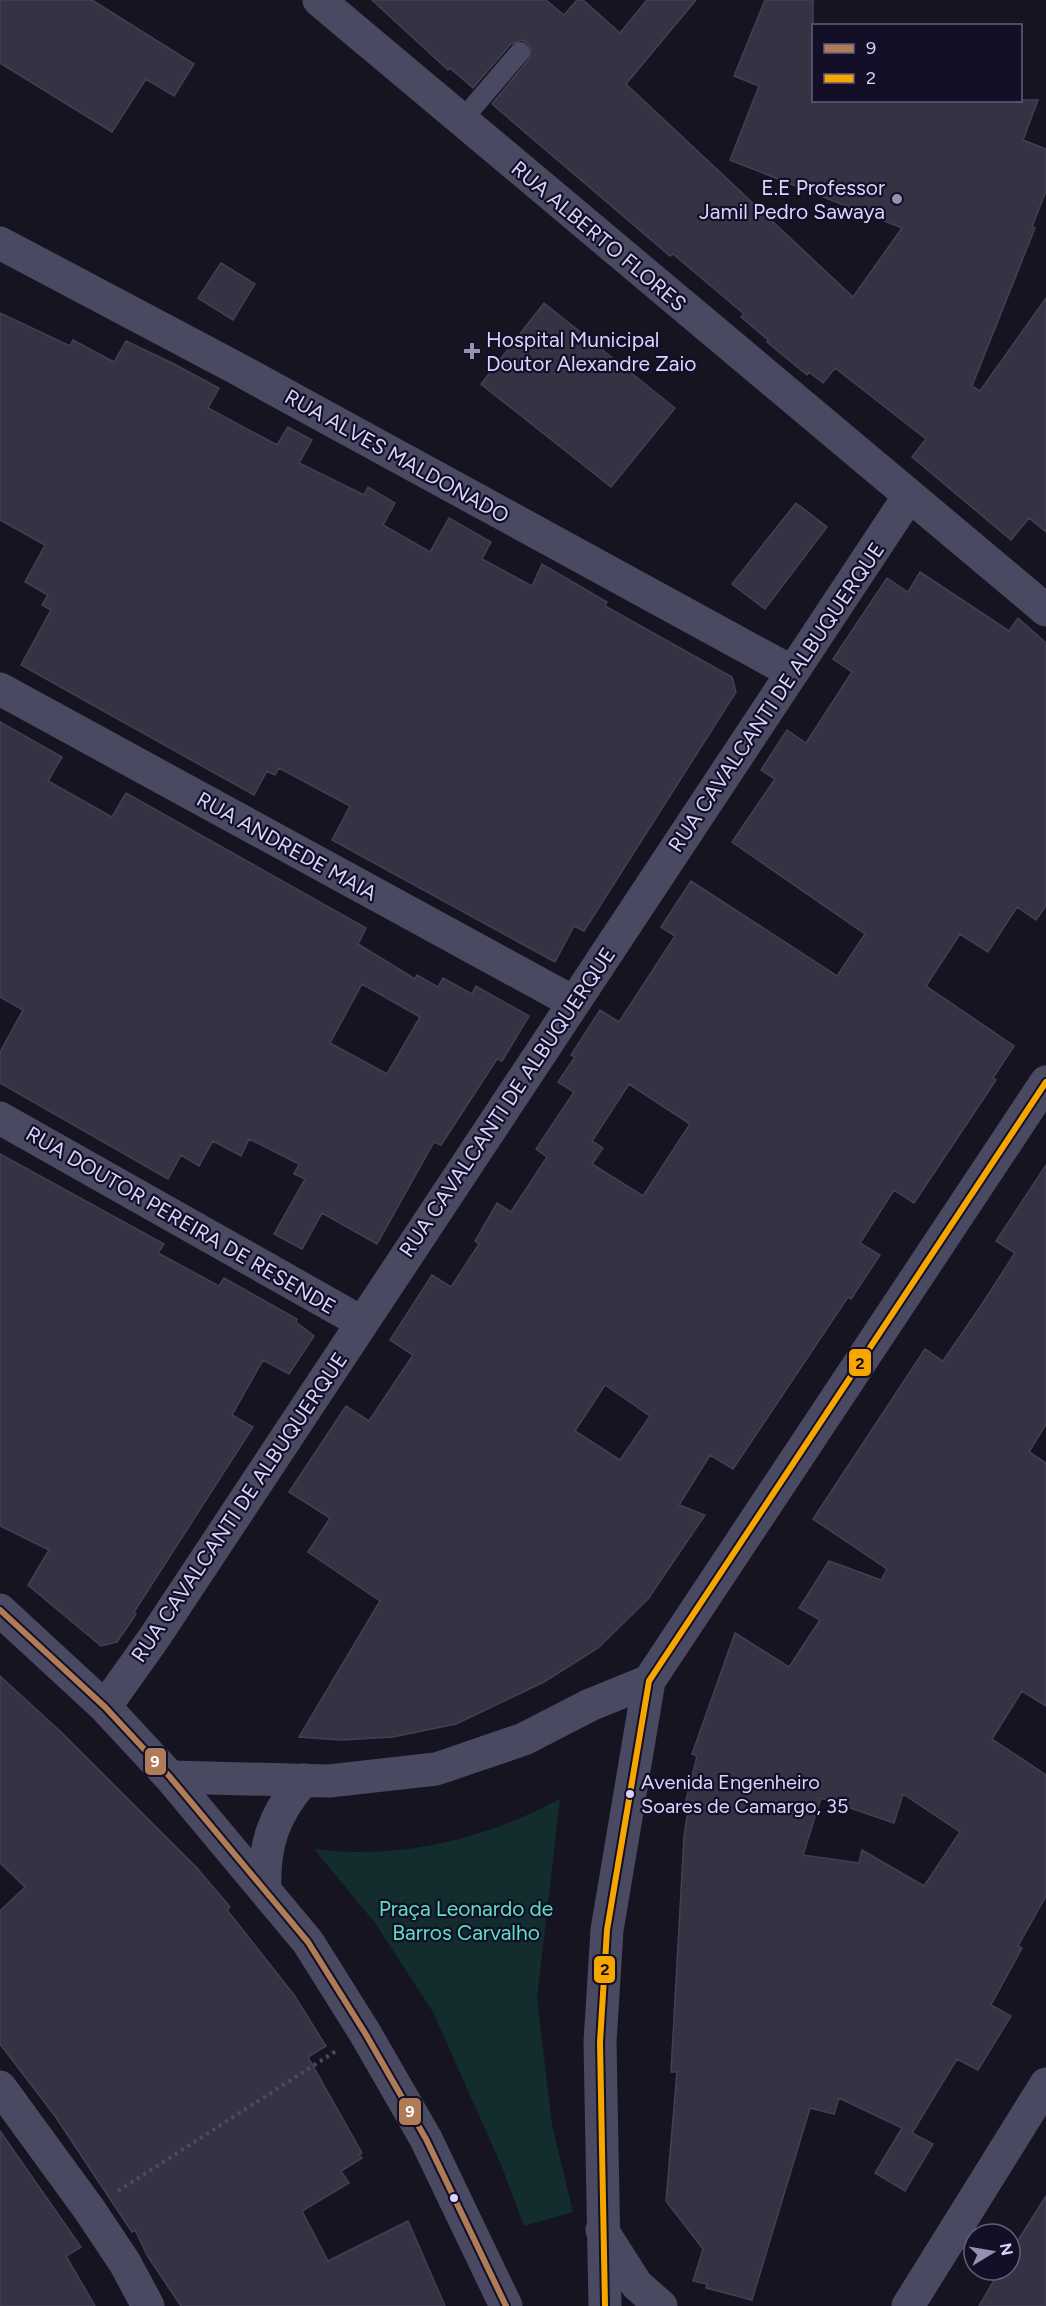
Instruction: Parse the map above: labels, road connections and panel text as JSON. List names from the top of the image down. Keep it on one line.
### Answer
{"streets":{"street":["RUA ALBERTO FLORES","RUA ALVES MALDONADO","RUA CAVALCANTI DE ALBUQUERQUE","RUA ANDREDE MAIA","RUA DOUTOR PEREIRA DE RESENDE"]},"crossings":[["RUA ALBERTO FLORES","RUA CAVALCANTI DE ALBUQUERQUE"],["RUA ALVES MALDONADO","RUA CAVALCANTI DE ALBUQUERQUE"],["RUA CAVALCANTI DE ALBUQUERQUE","RUA ANDREDE MAIA"],["RUA CAVALCANTI DE ALBUQUERQUE","RUA DOUTOR PEREIRA DE RESENDE"]],"parks":["Praça Leonardo de Barros Carvalho"],"places":{"other":["E.E Professor Jamil Pedro Sawaya","Avenida Engenheiro Soares de Camargo, 35"],"health":["Hospital Municipal Doutor Alexandre Zaio"]},"lines":["transit line 2","transit line 9"],"legend":["9","2"],"north":"right"}
